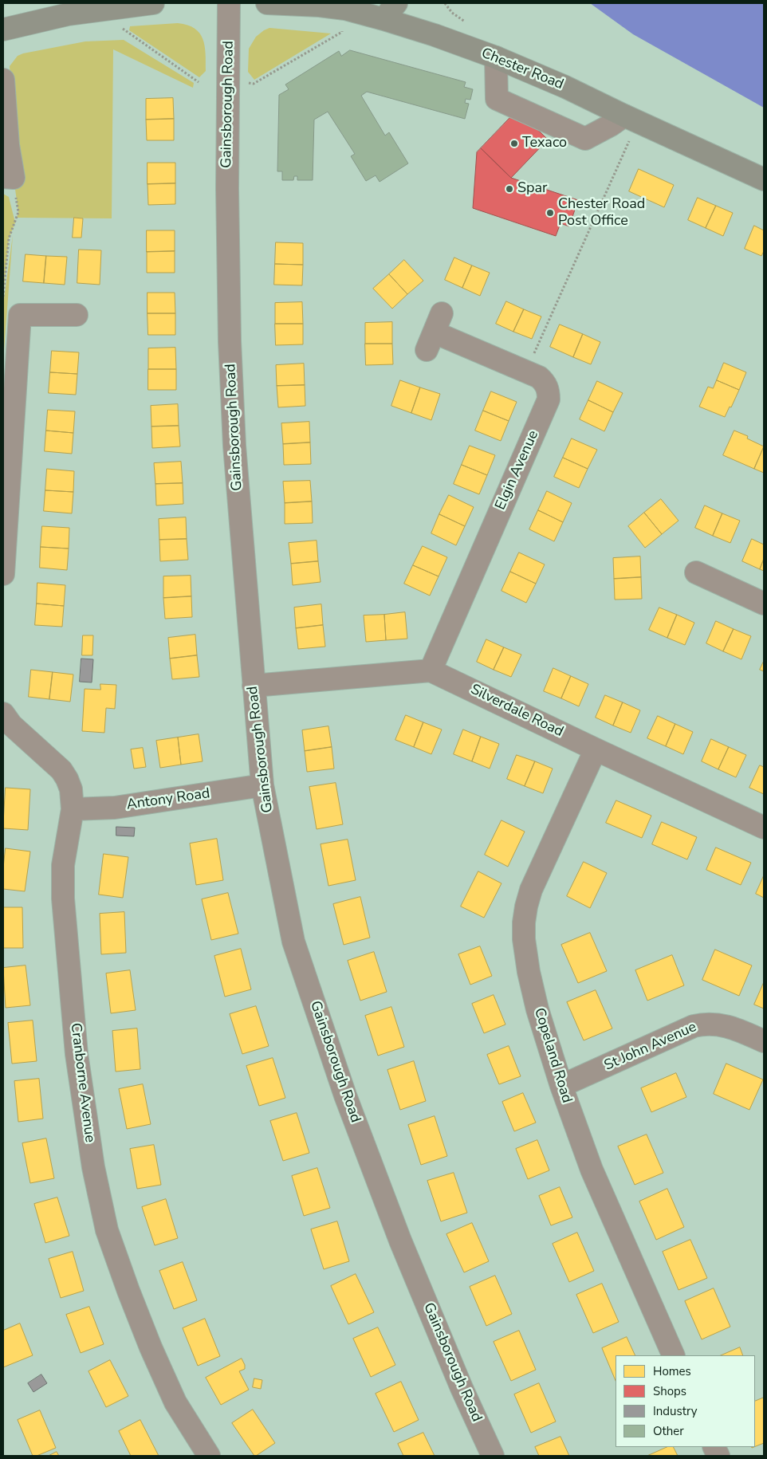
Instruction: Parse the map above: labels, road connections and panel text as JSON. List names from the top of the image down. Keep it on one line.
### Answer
{"streets":{"highway":["Chester Road"],"street":["Gainsborough Road","Elgin Avenue","Silverdale Road","Antony Road","St John Avenue","Copeland Road","Cranborne Avenue"]},"crossings":[["Gainsborough Road","Antony Road"],["Elgin Avenue","Silverdale Road"],["Silverdale Road","Copeland Road"],["Antony Road","Cranborne Avenue"],["St John Avenue","Copeland Road"]],"places":["Texaco","Spar","Chester Road Post Office"],"legend":["Homes","Shops","Industry","Other"]}
